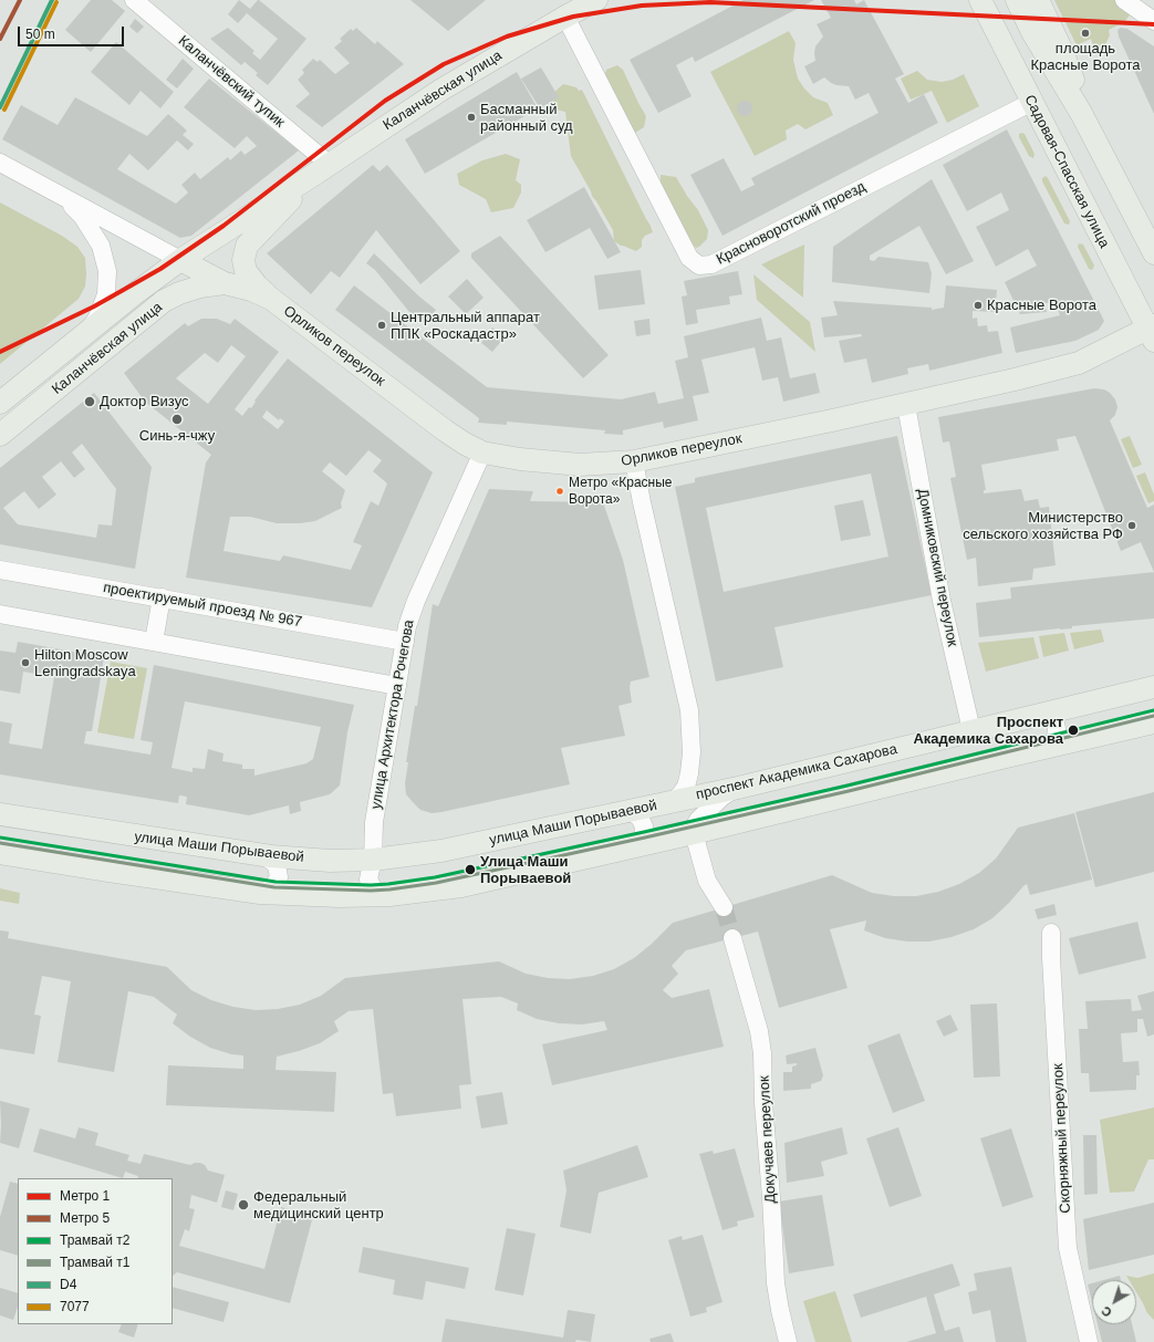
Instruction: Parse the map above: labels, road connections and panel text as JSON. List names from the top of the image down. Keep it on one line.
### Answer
{"streets":{"main road":["Каланчёвская улица","Садовая-Спасская улица","Орликов переулок","проспект Академика Сахарова","улица Маши Порываевой"],"street":["Каланчёвский тупик","Красноворотский проезд","Домниковский переулок","проектируемый проезд № 967","улица Архитектора Рочегова","Скорняжный переулок","Докучаев переулок"]},"crossings":[["Каланчёвский тупик","Каланчёвская улица"],["Каланчёвская улица","Красноворотский проезд"],["Каланчёвская улица","Орликов переулок"],["Садовая-Спасская улица","Красноворотский проезд"],["Садовая-Спасская улица","Орликов переулок"],["Орликов переулок","Домниковский переулок"],["Орликов переулок","улица Архитектора Рочегова"],["Домниковский переулок","проспект Академика Сахарова"],["проектируемый проезд № 967","улица Архитектора Рочегова"],["улица Архитектора Рочегова","улица Маши Порываевой"],["проспект Академика Сахарова","улица Маши Порываевой"]],"places":["площадь Красные Ворота","Басманный районный суд","Красные Ворота","Центральный аппарат ППК «Роскадастр»","Доктор Визус","Синь-я-чжу","Метро «Красные Ворота»","Министерство сельского хозяйства РФ","Hilton Moscow Leningradskaya","Проспект Академика Сахарова","Улица Маши Порываевой","Федеральный медицинский центр"],"lines":["metro line 5","transit line D4","metro line 1","transit line 7077","tram line т2","tram line т1"],"legend":["Метро 1","Метро 5","Трамвай т2","Трамвай т1","D4","7077"],"scale_bar":"50 m","north":"bottom left"}
